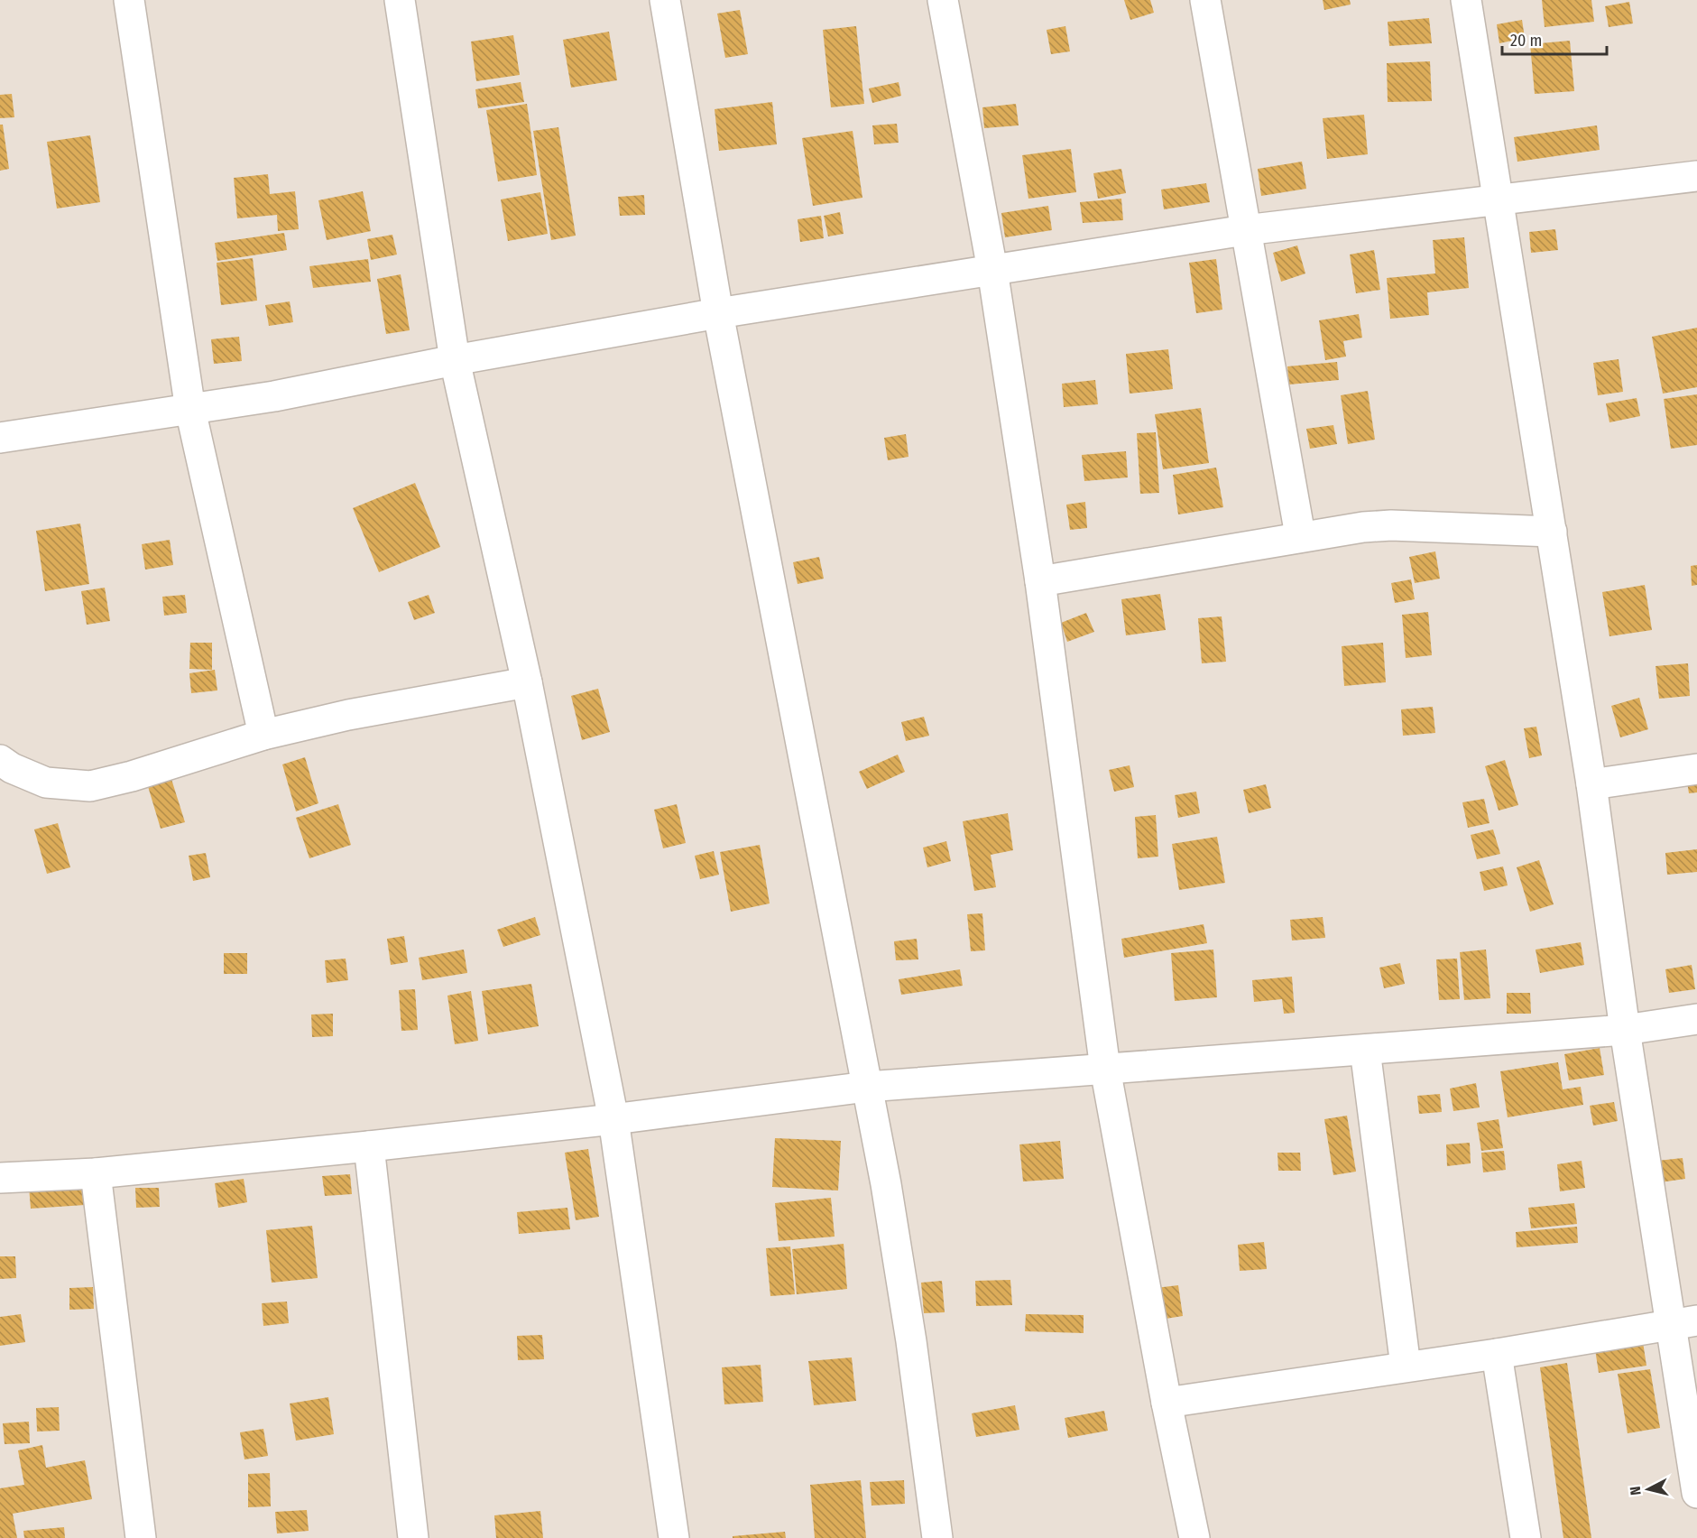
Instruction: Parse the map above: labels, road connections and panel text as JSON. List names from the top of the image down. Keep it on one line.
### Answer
{"scale_bar":"20 m","north":"left"}
